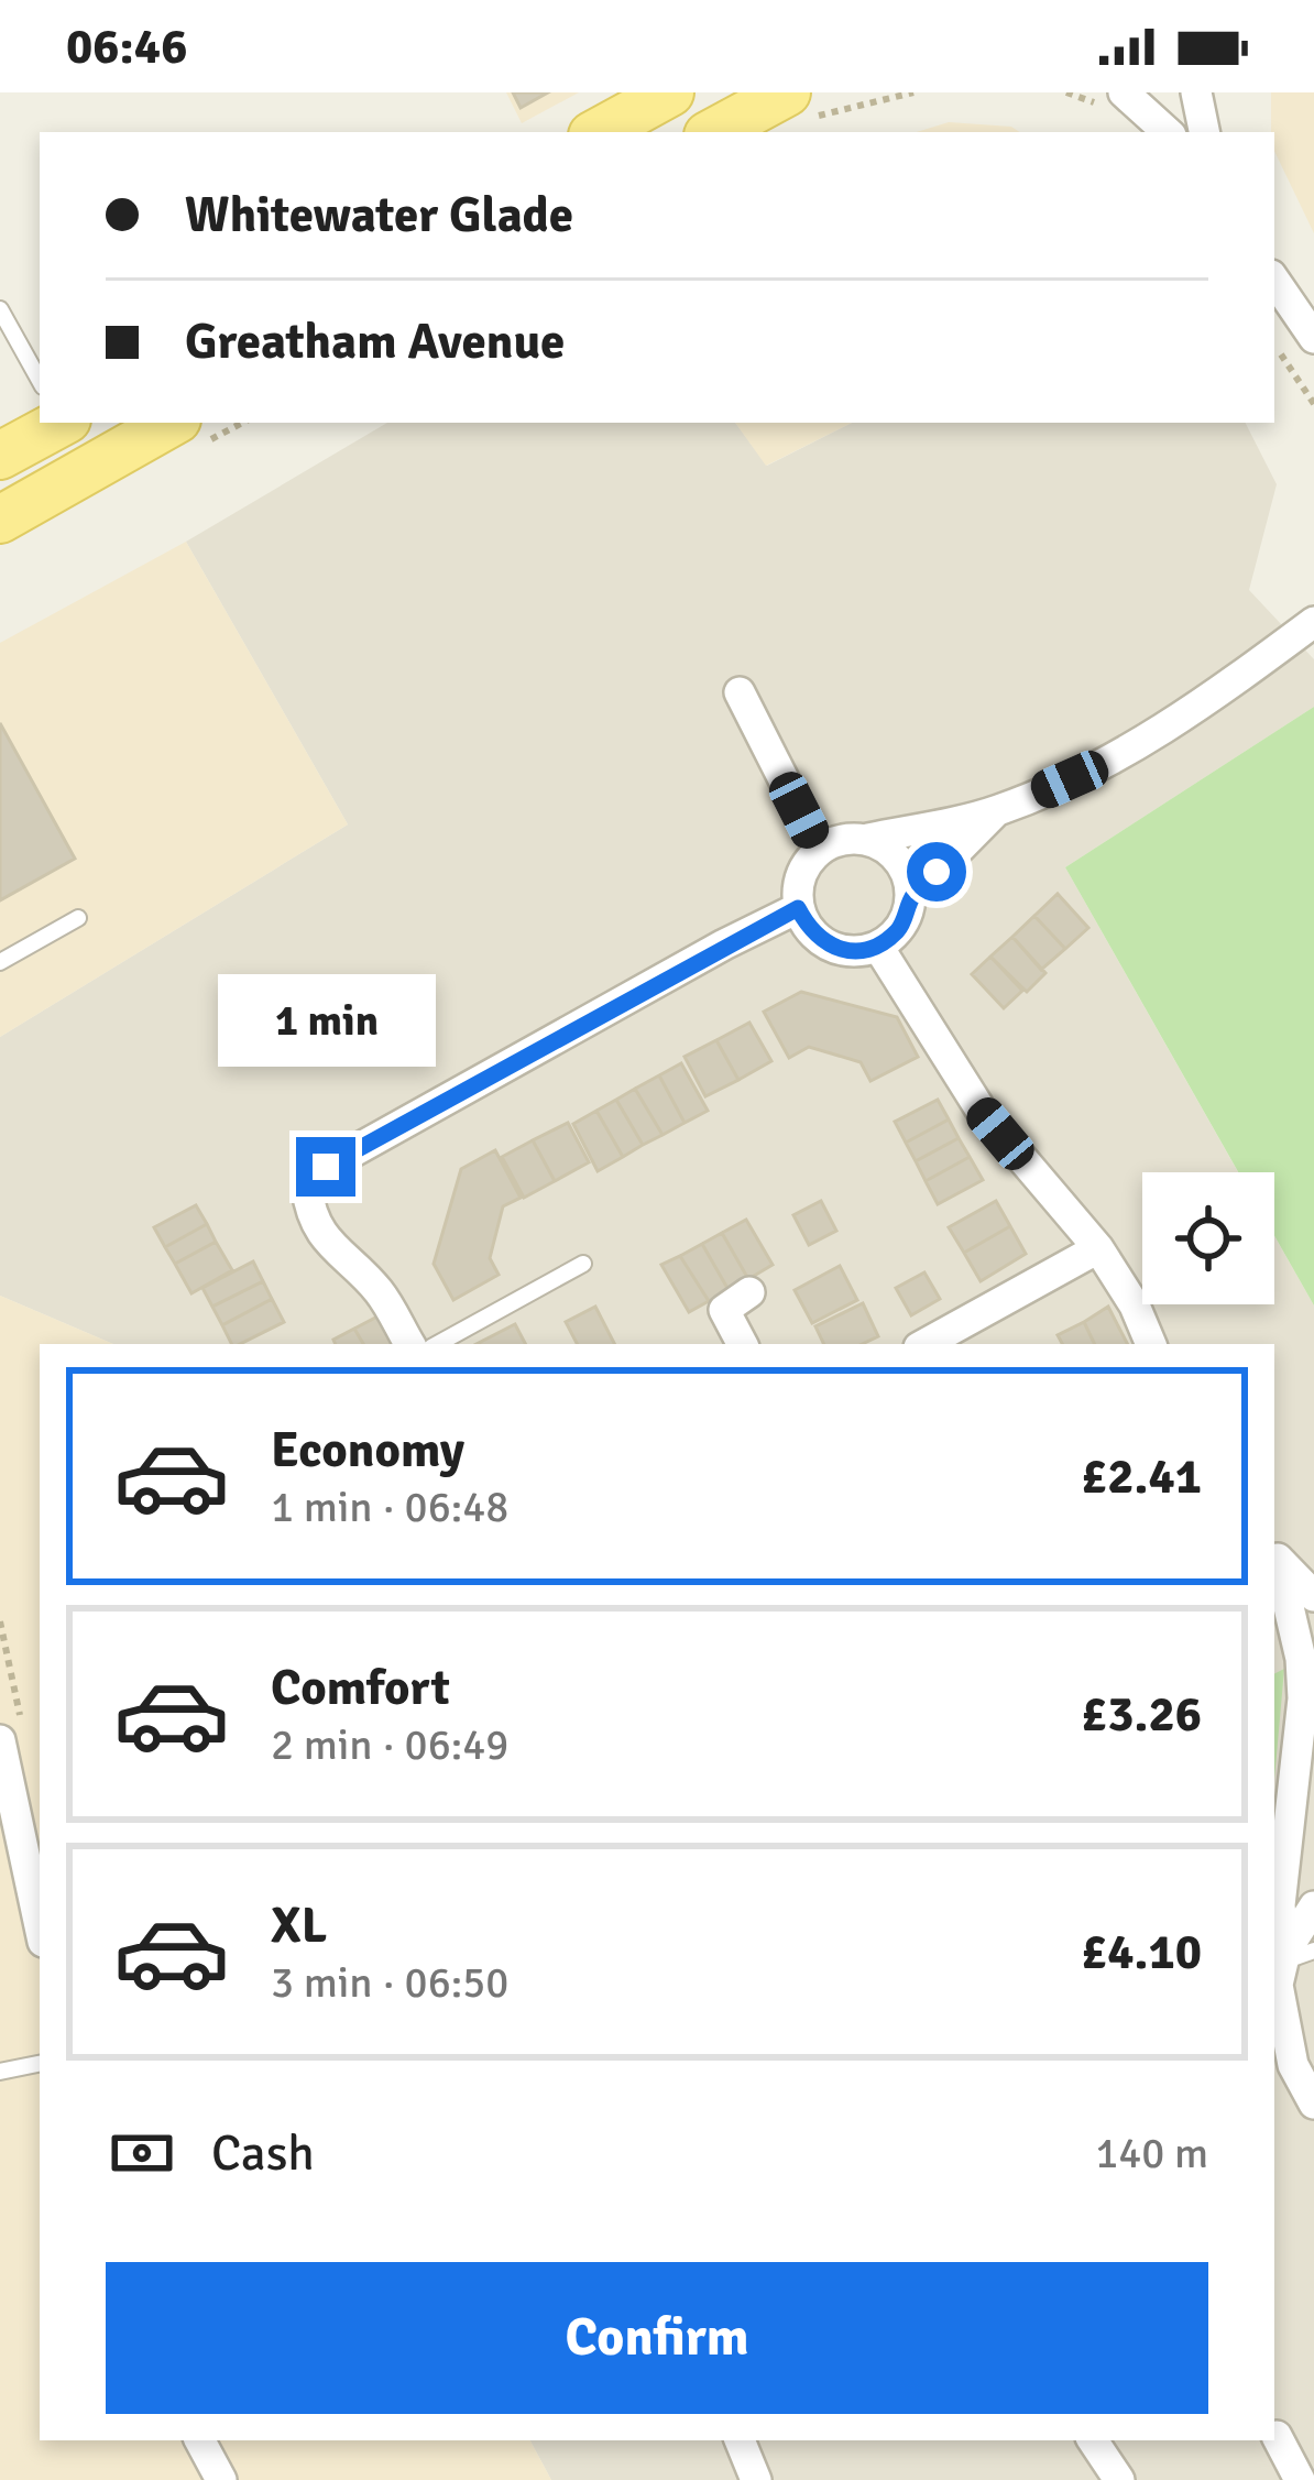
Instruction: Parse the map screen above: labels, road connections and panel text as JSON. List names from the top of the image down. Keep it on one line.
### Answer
{"page":{"status":"06:46","banner":["Whitewater Glade","Greatham Avenue"],"bubble":"1 min","list":[{"name":"Economy","note":"1 min · 06:48","value":"£2.41"},{"name":"Comfort","note":"2 min · 06:49","value":"£3.26"},{"name":"XL","note":"3 min · 06:50","value":"£4.10"}],"pay":["Cash","140 m"],"buttons":"Confirm"}}
